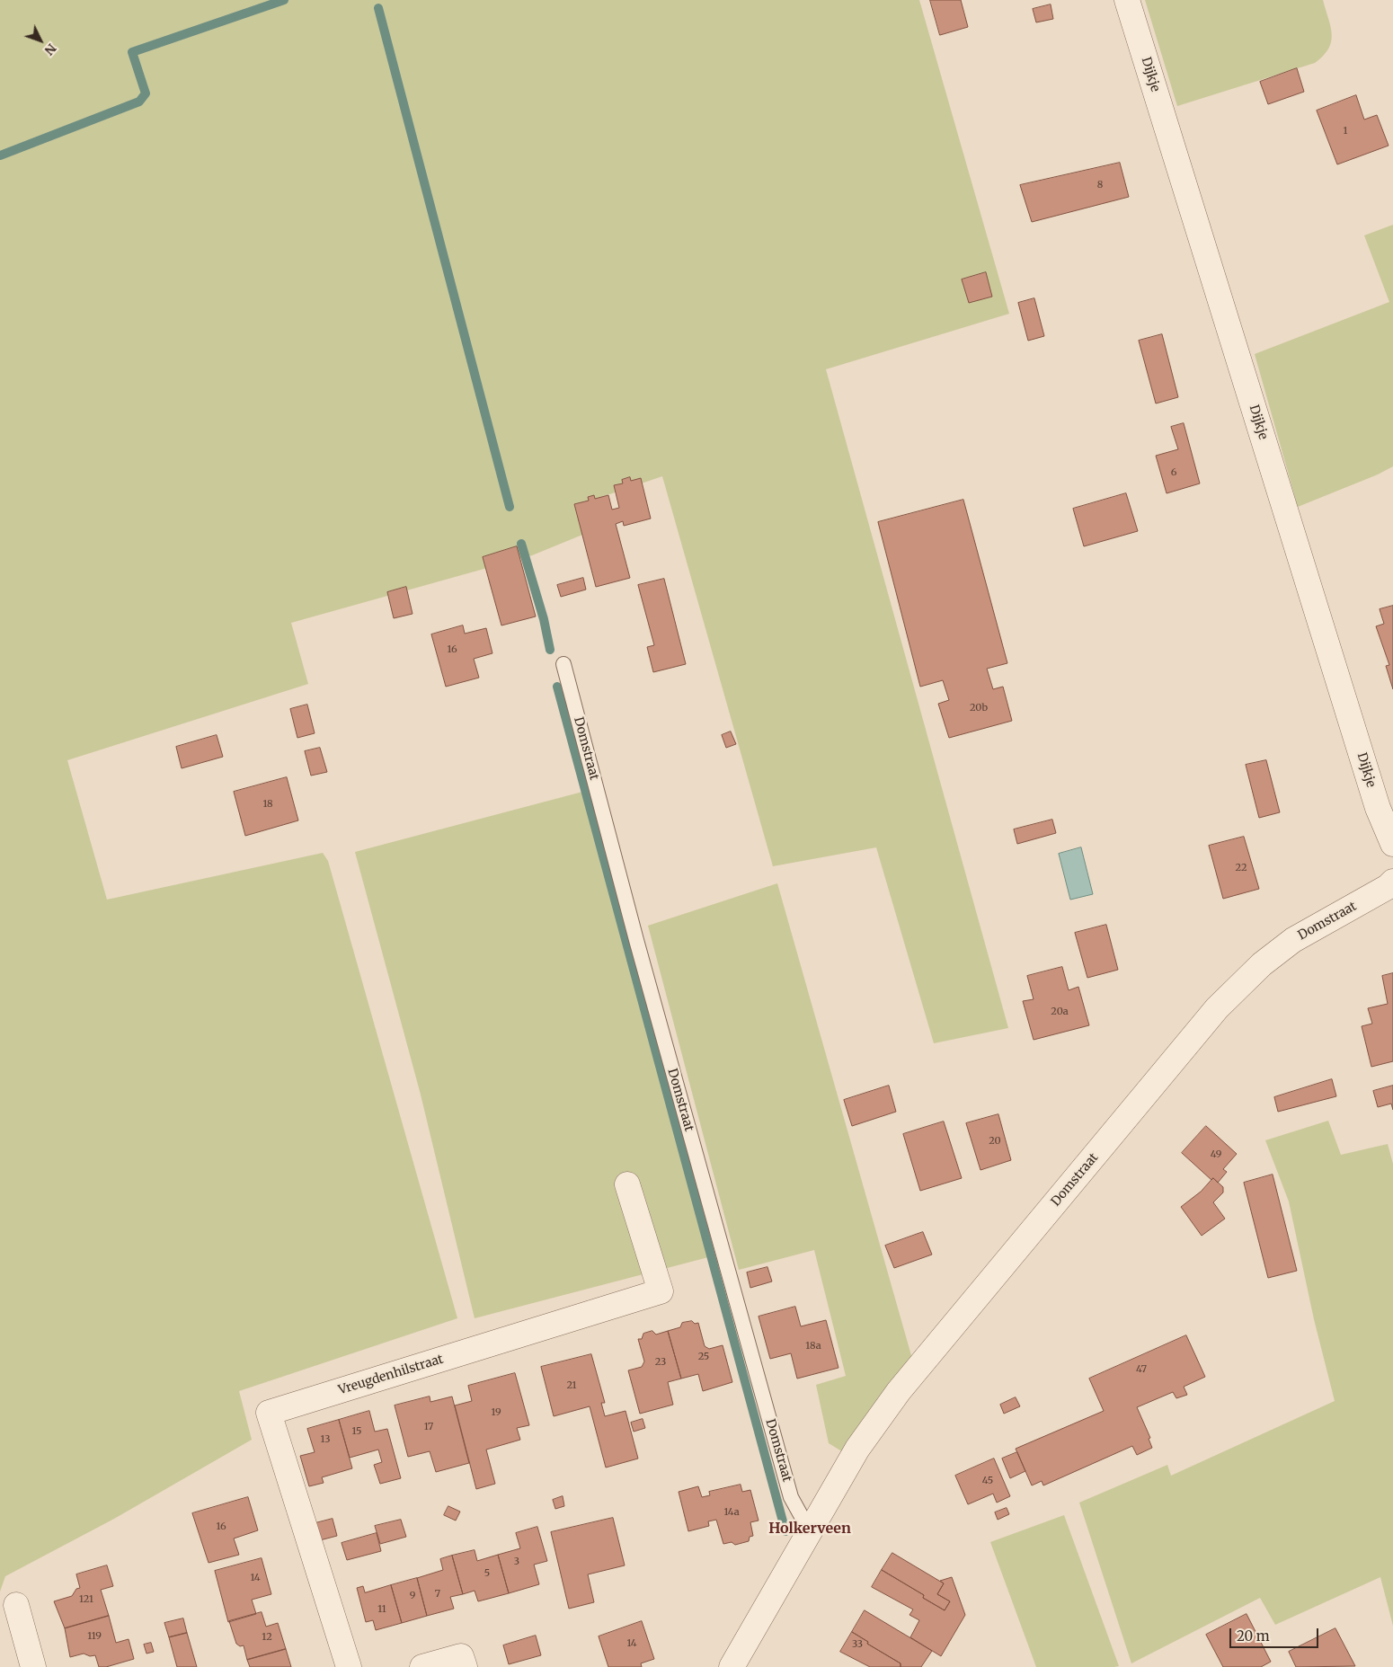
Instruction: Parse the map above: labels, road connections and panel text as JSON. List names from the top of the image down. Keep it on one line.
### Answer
{"streets":{"street":["Dijkje","Domstraat","Vreugdenhilstraat"]},"districts":["Holkerveen"],"house_numbers":["1","8","6","16","20b","18","22","20a","20","49","18a","25","23","47","21","19","17","15","13","45","14a","16","3","5","14","7","9","121","11","119","12","14","33"],"scale_bar":"20 m","north":"bottom right"}
